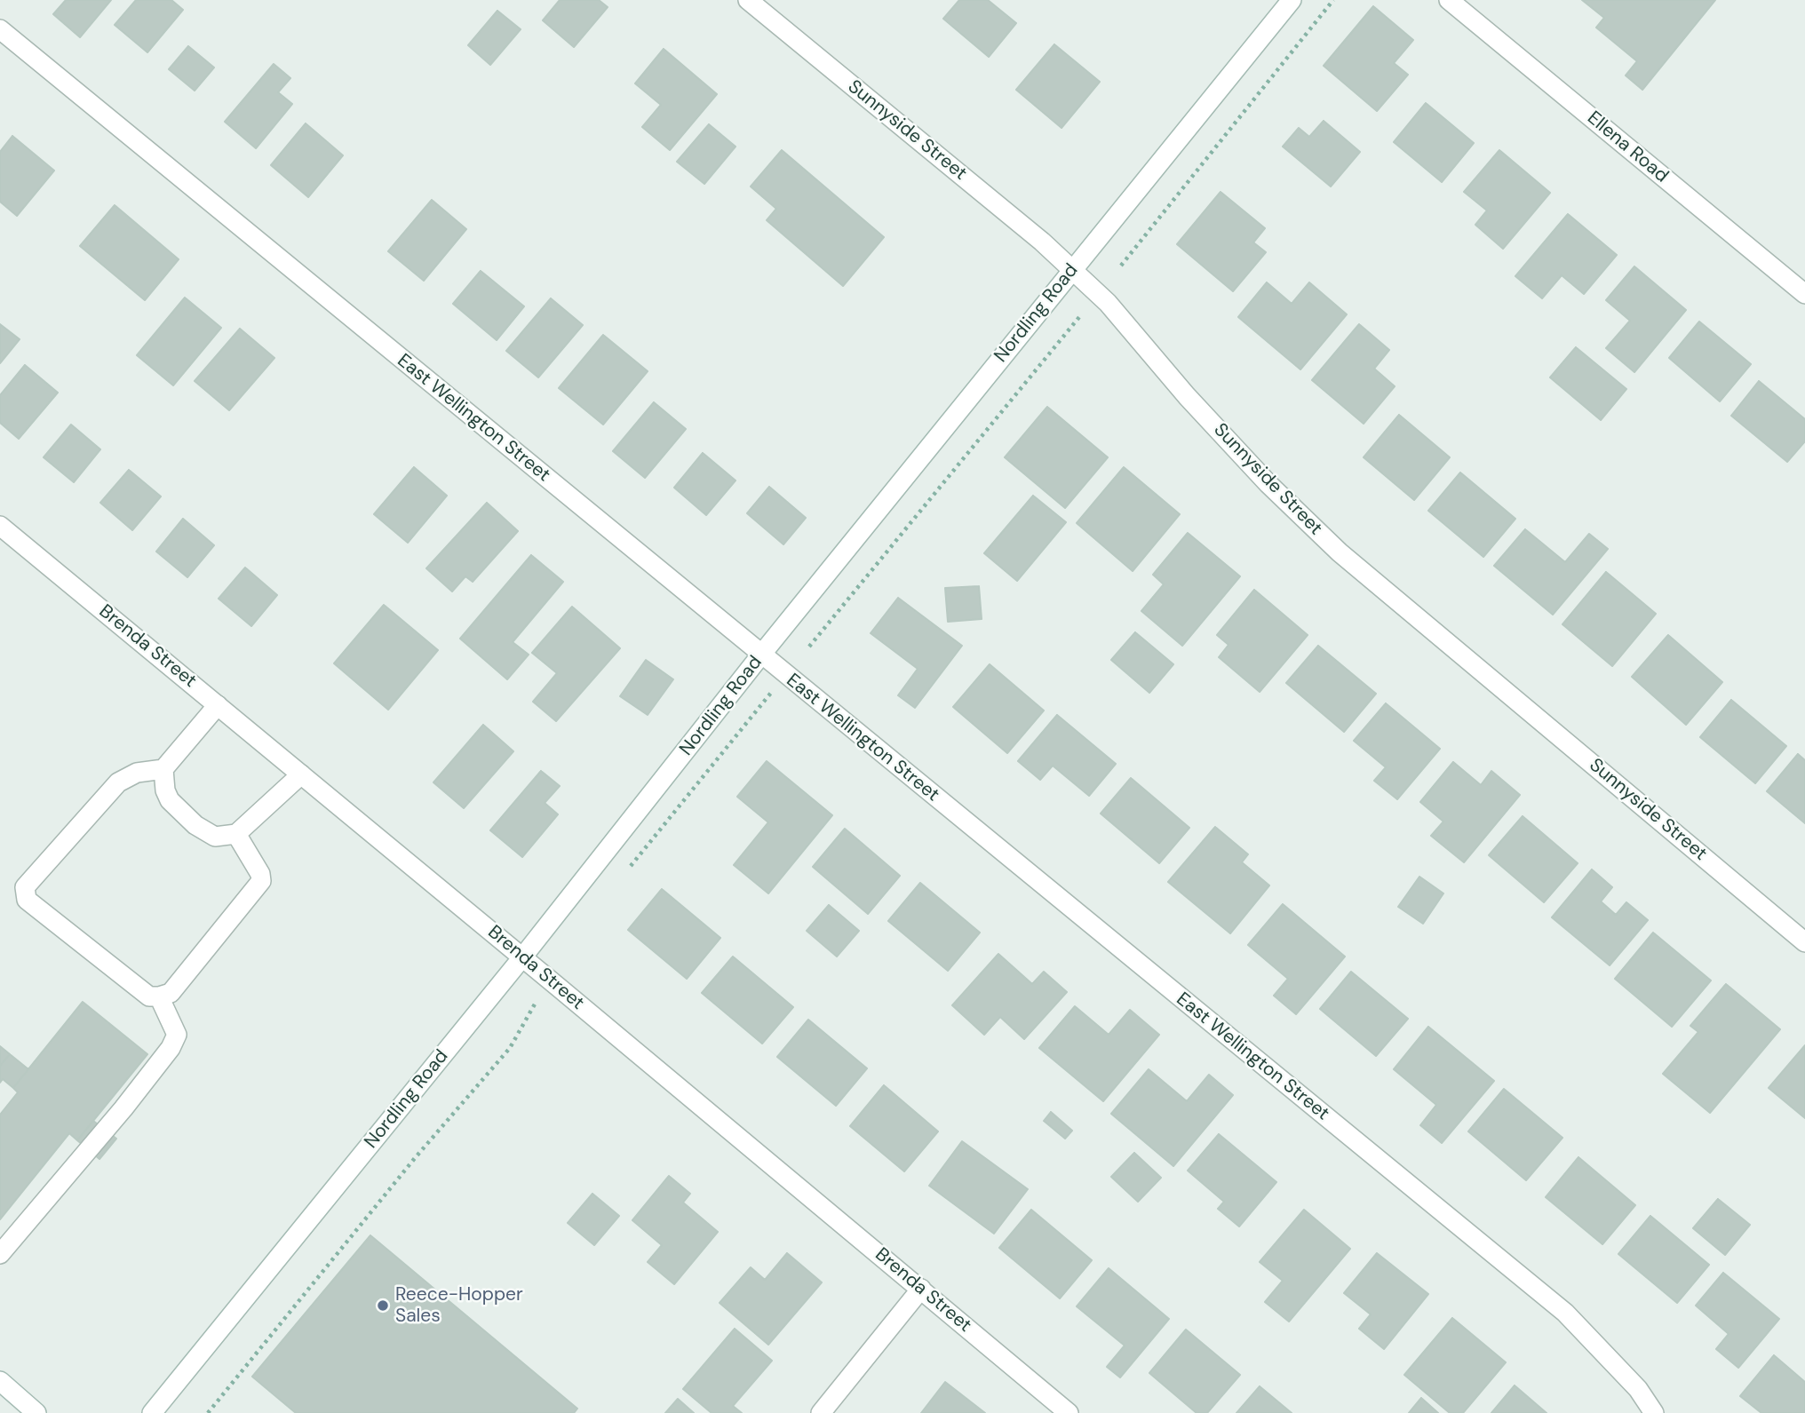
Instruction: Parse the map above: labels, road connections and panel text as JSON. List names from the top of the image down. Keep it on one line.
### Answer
{"streets":{"street":["Sunnyside Street","Ellena Road","Nordling Road","East Wellington Street","Brenda Street"]},"crossings":[["Sunnyside Street","Nordling Road"],["Nordling Road","East Wellington Street"],["Nordling Road","Brenda Street"]],"places":["Reece-Hopper Sales"]}
